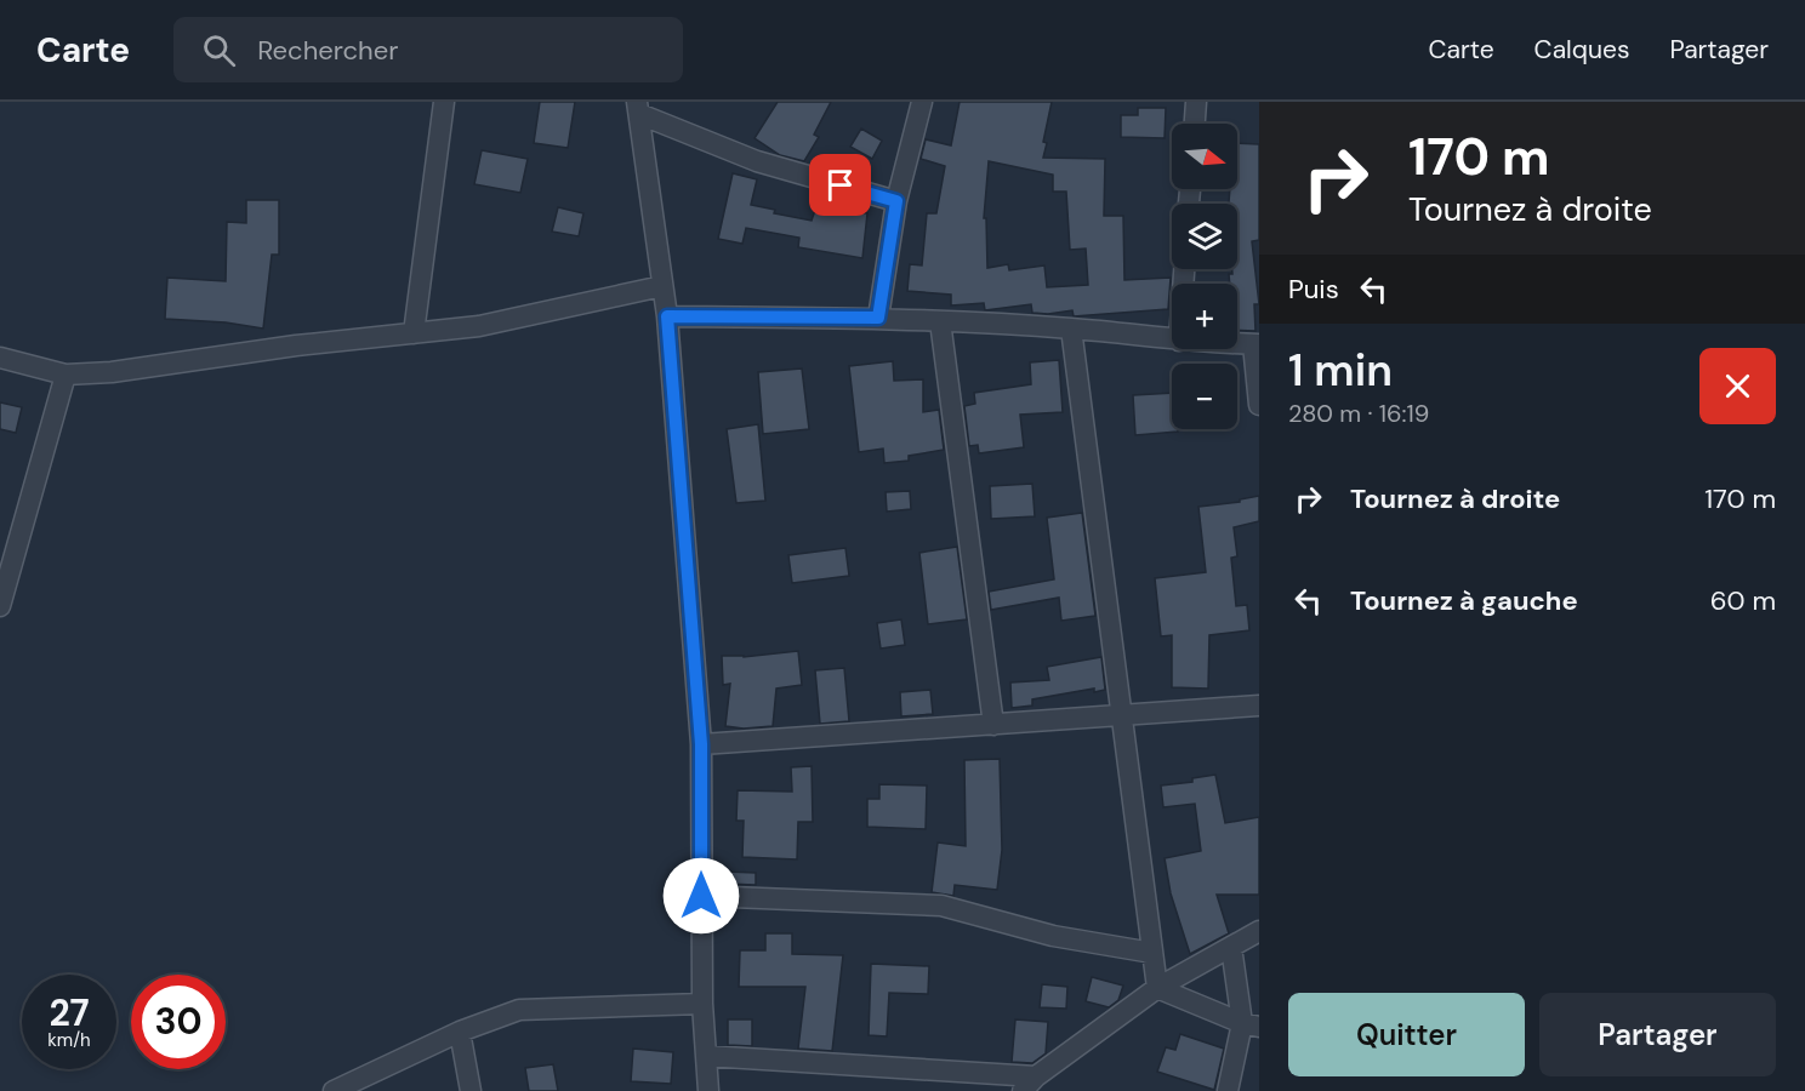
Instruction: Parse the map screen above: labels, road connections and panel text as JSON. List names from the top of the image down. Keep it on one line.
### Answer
{"north":"right","page":{"header":"Carte","search":"Rechercher","nav":["Carte","Calques","Partager"],"turn":["170 m","Tournez à droite"],"map_buttons":["+","−"],"then":"Puis","heading":["1 min","280 m · 16:19"],"list":[{"name":"Tournez à droite","value":"170 m"},{"name":"Tournez à gauche","value":"60 m"}],"speed":"27 km/h","limit":"30","buttons":["Quitter","Partager"]}}
